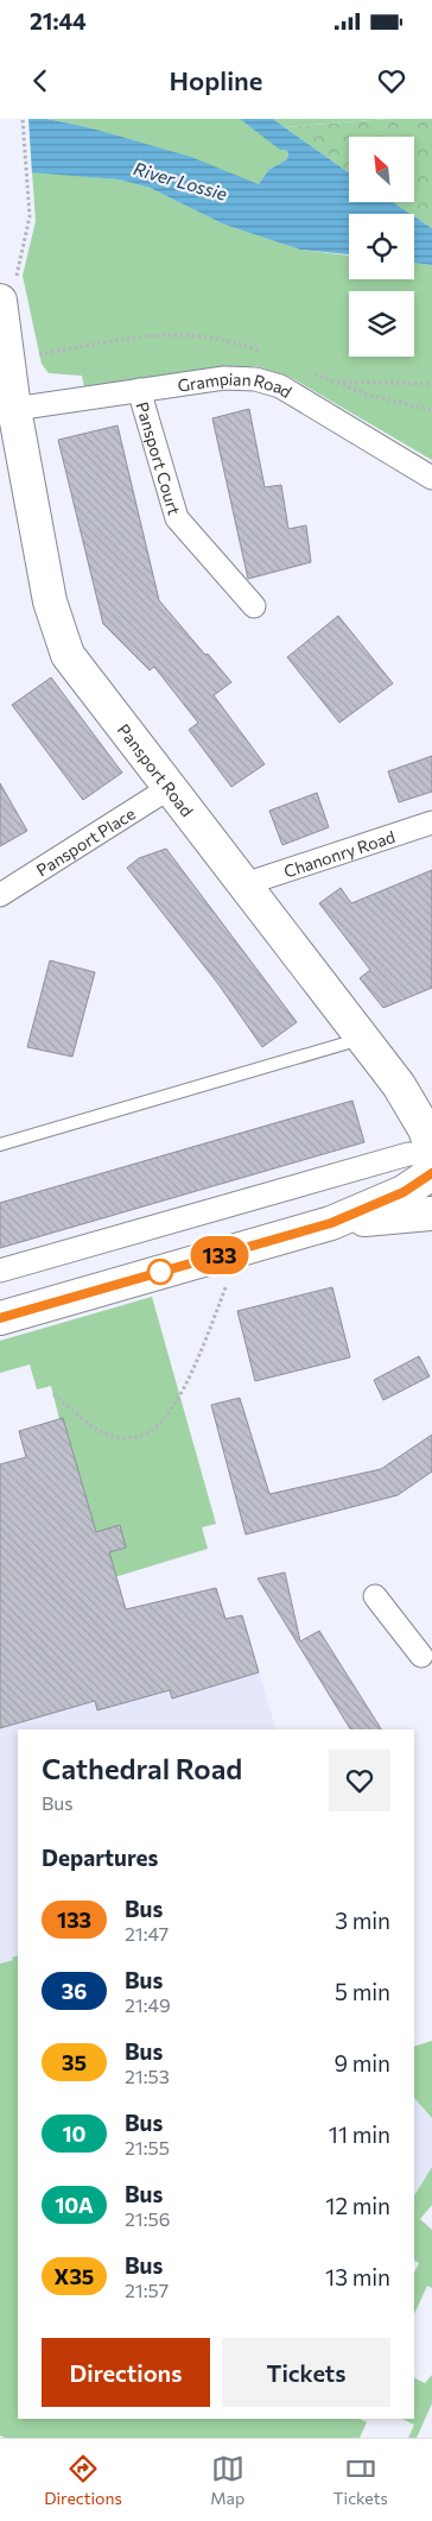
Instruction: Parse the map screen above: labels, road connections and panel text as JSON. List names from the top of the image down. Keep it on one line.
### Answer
{"streets":{"main road":["Pansport Road"],"street":["Grampian Road","Pansport Court","Pansport Place","Chanonry Road"]},"crossings":[["Grampian Road","Pansport Court"],["Grampian Road","Pansport Road"],["Pansport Road","Pansport Place"],["Pansport Road","Chanonry Road"]],"water":["River Lossie"],"lines":["bus line 133"],"north":"top left","page":{"status":"21:44","header":"Hopline","on_map":"133","heading":[["Cathedral Road","Bus"],"Departures"],"list":[{"mark":"133","name":"Bus","note":"21:47","value":"3 min"},{"mark":"36","name":"Bus","note":"21:49","value":"5 min"},{"mark":"35","name":"Bus","note":"21:53","value":"9 min"},{"mark":"10","name":"Bus","note":"21:55","value":"11 min"},{"mark":"10A","name":"Bus","note":"21:56","value":"12 min"},{"mark":"X35","name":"Bus","note":"21:57","value":"13 min"}],"buttons":["Directions","Tickets"],"tabs":["Directions","Map","Tickets"]}}
